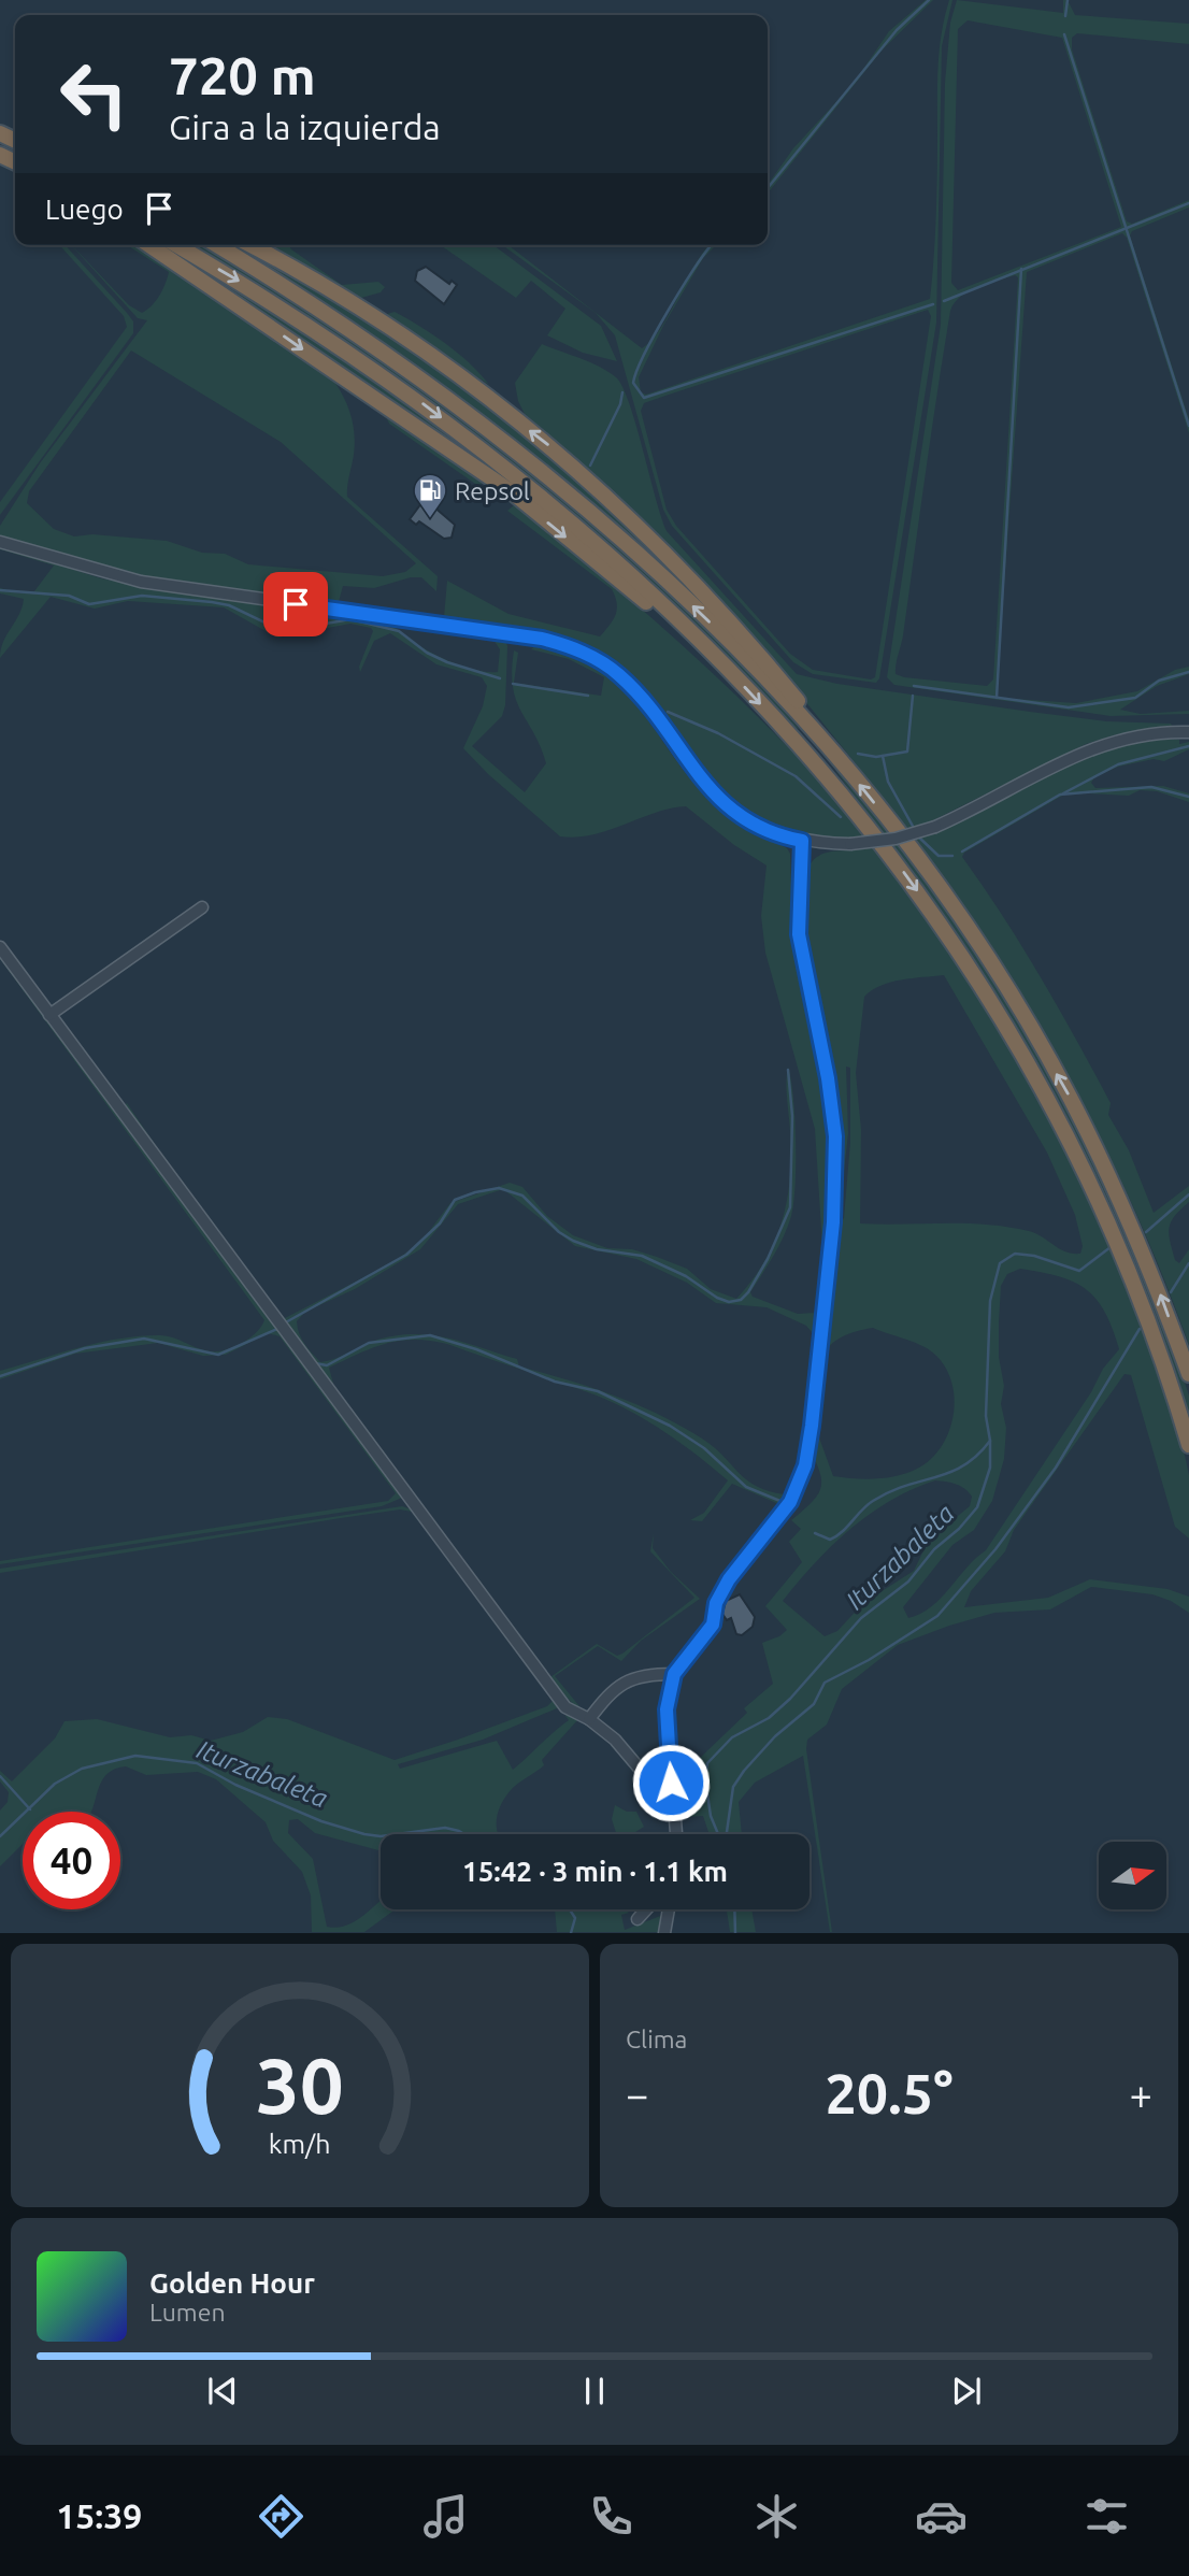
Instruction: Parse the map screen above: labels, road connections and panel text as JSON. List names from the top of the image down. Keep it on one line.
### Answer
{"water":["Iturzabaleta"],"places":{"fuel station":["Repsol"]},"north":"right","page":{"turn":["720 m","Gira a la izquierda"],"then":"Luego","limit":"40","trip":"15:42 · 3 min · 1.1 km","tile":"Clima","heat":["−","20.5°","+"],"song":["Golden Hour","Lumen"],"tabs":"15:39","gauge":["30","km/h"]}}
